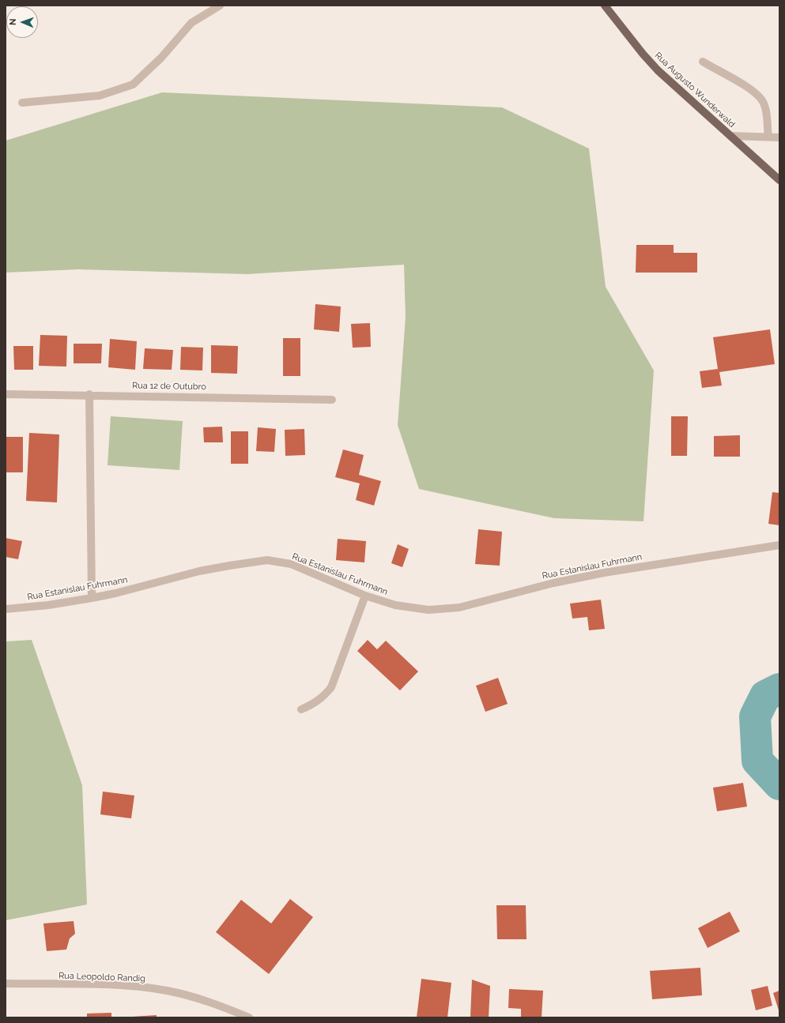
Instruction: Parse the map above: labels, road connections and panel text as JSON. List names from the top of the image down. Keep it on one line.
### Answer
{"streets":{"main road":["Rua Augusto Wunderwald"],"street":["Rua 12 de Outubro","Rua Estanislau Fuhrmann","Rua Leopoldo Randig"]},"north":"left"}
